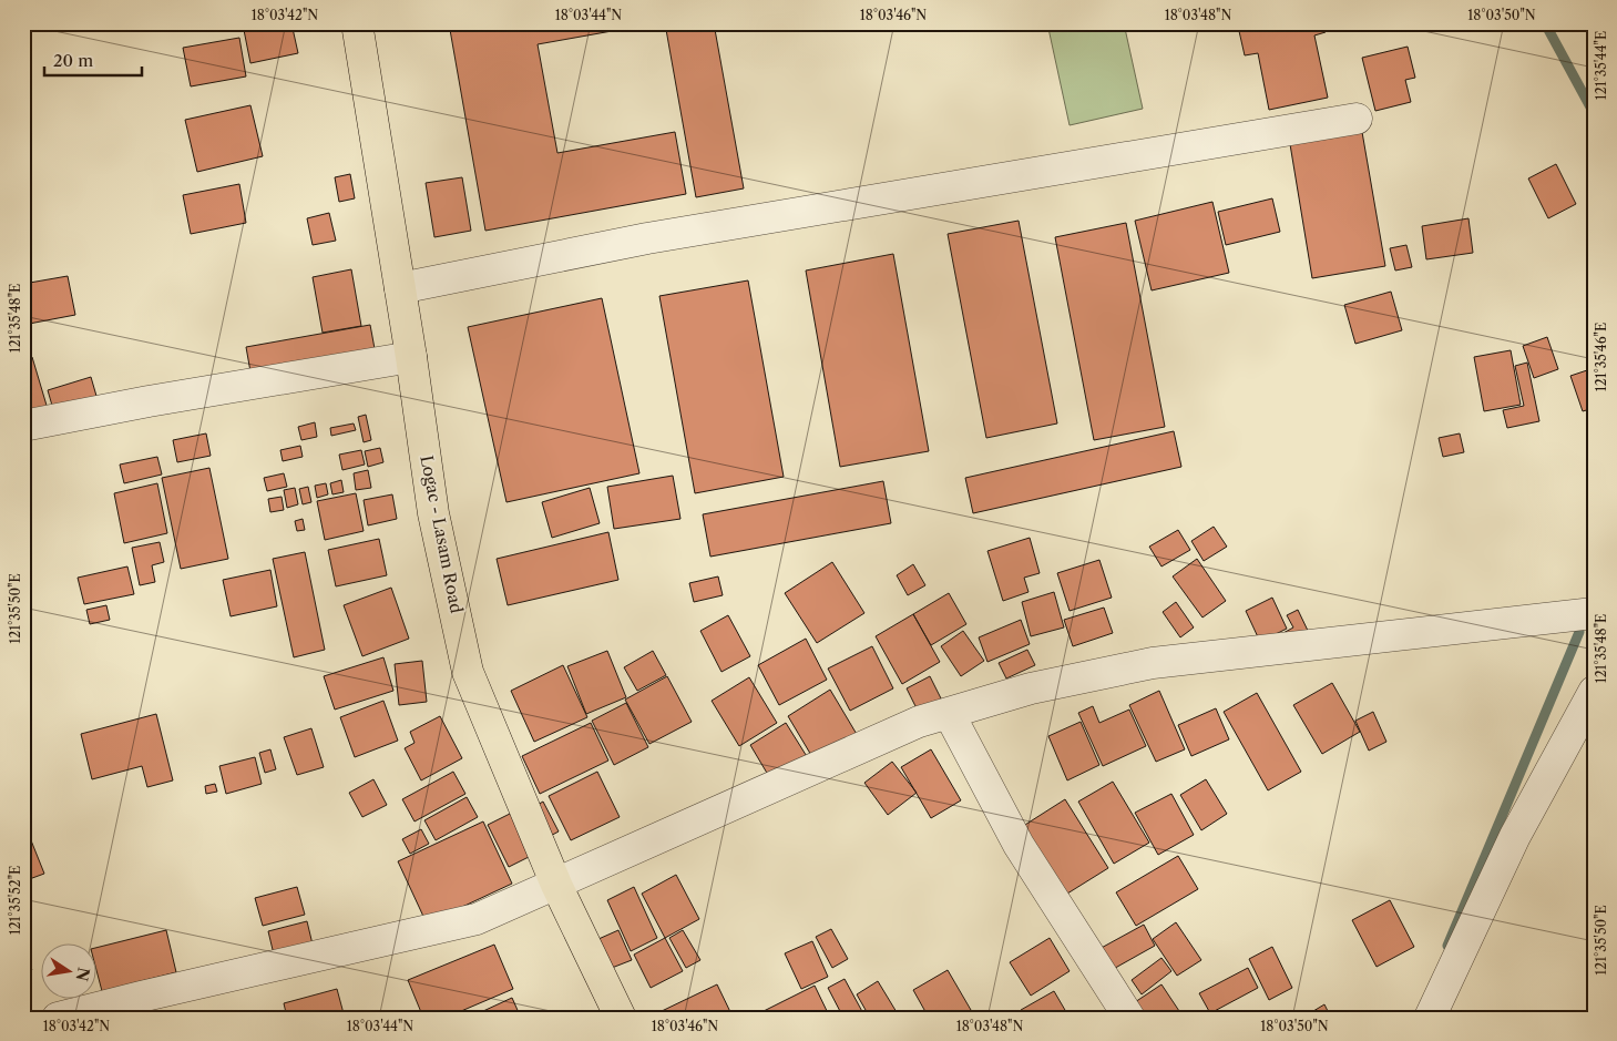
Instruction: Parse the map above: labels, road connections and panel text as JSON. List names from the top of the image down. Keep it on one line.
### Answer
{"streets":{"main road":["Logac - Lasam Road"]},"scale_bar":"20 m","north":"right","coordinates":["18°03'42\"N","18°03'44\"N","18°03'46\"N","18°03'48\"N","18°03'50\"N","121°35'44\"E","121°35'48\"E","121°35'46\"E","121°35'50\"E","121°35'52\"E"]}
